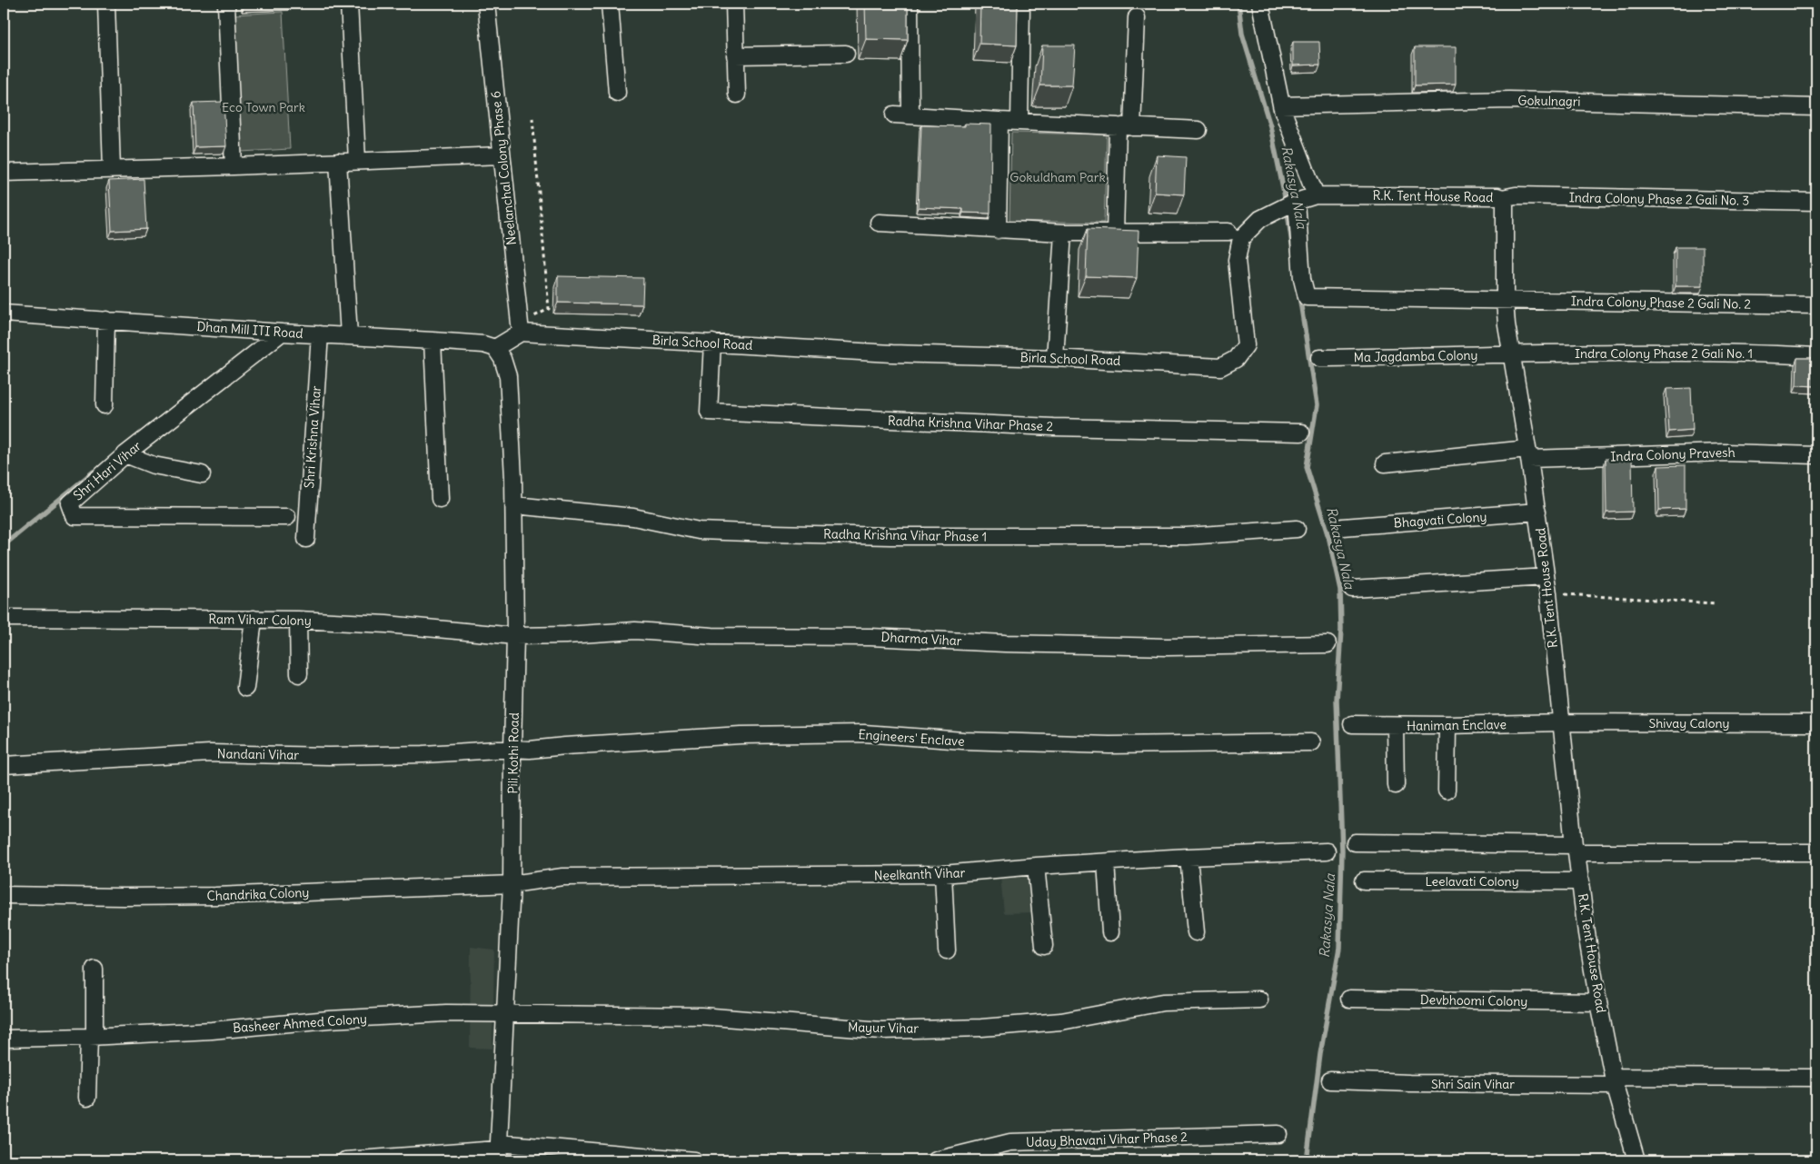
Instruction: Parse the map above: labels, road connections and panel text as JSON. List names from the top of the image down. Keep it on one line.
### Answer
{"streets":{"street":["Gokulnagri","Neelanchal Colony Phase 6","R.K. Tent House Road","Indra Colony Phase 2 Gali No. 3","Indra Colony Phase 2 Gali No. 2","Dhan Mill ITI Road","Birla School Road","Indra Colony Phase 2 Gali No. 1","Ma Jagdamba Colony","Radha Krishna Vihar Phase 2","Shri Krishna Vihar","Indra Colony Pravesh","Shri Hari Vihar","Bhagvati Colony","Radha Krishna Vihar Phase 1","Ram Vihar Colony","Dharma Vihar","Shivay Calony","Haniman Enclave","Engineers' Enclave","Pili Kothi Road","Nandani Vihar","Neelkanth Vihar","Leelavati Colony","Chandrika Colony","Devbhoomi Colony","Basheer Ahmed Colony","Mayur Vihar","Shri Sain Vihar","Uday Bhavani Vihar Phase 2"]},"crossings":[["Neelanchal Colony Phase 6","Birla School Road"],["R.K. Tent House Road","Indra Colony Phase 2 Gali No. 3"],["R.K. Tent House Road","Indra Colony Phase 2 Gali No. 2"],["R.K. Tent House Road","Birla School Road"],["R.K. Tent House Road","Indra Colony Phase 2 Gali No. 1"],["R.K. Tent House Road","Ma Jagdamba Colony"],["R.K. Tent House Road","Indra Colony Pravesh"],["R.K. Tent House Road","Bhagvati Colony"],["R.K. Tent House Road","Shivay Calony"],["R.K. Tent House Road","Haniman Enclave"],["R.K. Tent House Road","Leelavati Colony"],["R.K. Tent House Road","Devbhoomi Colony"],["R.K. Tent House Road","Shri Sain Vihar"],["Indra Colony Phase 2 Gali No. 2","Birla School Road"],["Dhan Mill ITI Road","Shri Krishna Vihar"],["Dhan Mill ITI Road","Shri Hari Vihar"],["Dhan Mill ITI Road","Pili Kothi Road"],["Birla School Road","Radha Krishna Vihar Phase 2"],["Indra Colony Phase 2 Gali No. 1","Ma Jagdamba Colony"],["Radha Krishna Vihar Phase 1","Pili Kothi Road"],["Ram Vihar Colony","Dharma Vihar"],["Ram Vihar Colony","Pili Kothi Road"],["Dharma Vihar","Pili Kothi Road"],["Shivay Calony","Haniman Enclave"],["Engineers' Enclave","Pili Kothi Road"],["Engineers' Enclave","Nandani Vihar"],["Pili Kothi Road","Nandani Vihar"],["Pili Kothi Road","Neelkanth Vihar"],["Pili Kothi Road","Chandrika Colony"],["Pili Kothi Road","Basheer Ahmed Colony"],["Pili Kothi Road","Mayur Vihar"],["Neelkanth Vihar","Chandrika Colony"],["Basheer Ahmed Colony","Mayur Vihar"]],"water":["Rakasya Nala"],"parks":["Eco Town Park","Gokuldham Park"]}
